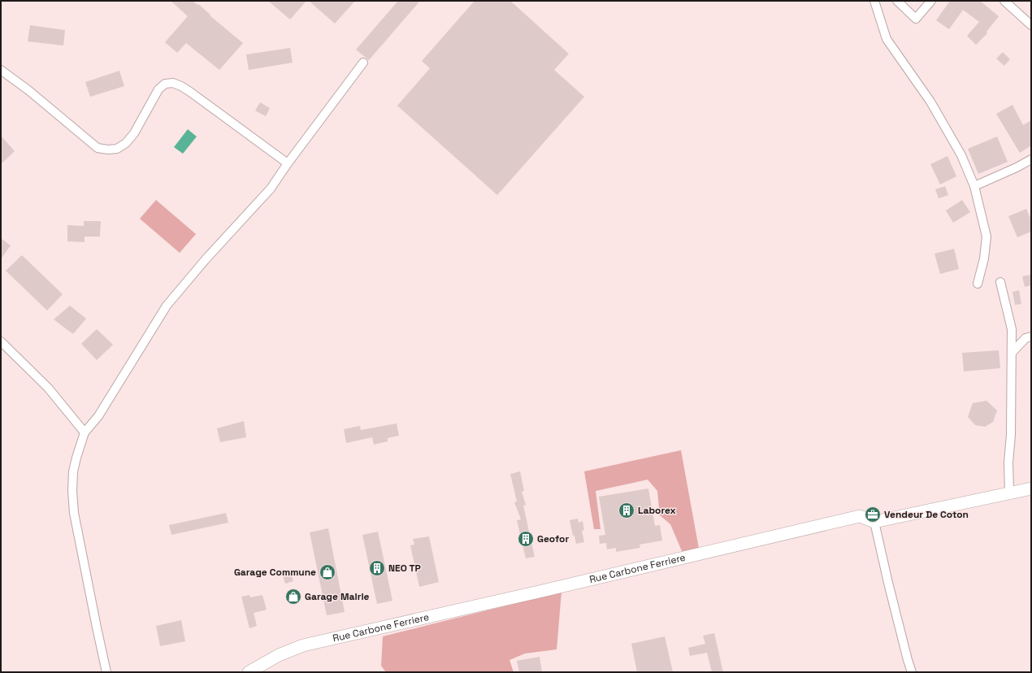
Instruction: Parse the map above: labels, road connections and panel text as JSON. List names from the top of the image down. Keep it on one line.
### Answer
{"streets":{"street":["Rue Carbone Ferriere"]},"places":{"building":["Laborex","Geofor","NEO TP"],"office":["Vendeur De Coton"],"shop":["Garage Commune","Garage Mairie"]}}
